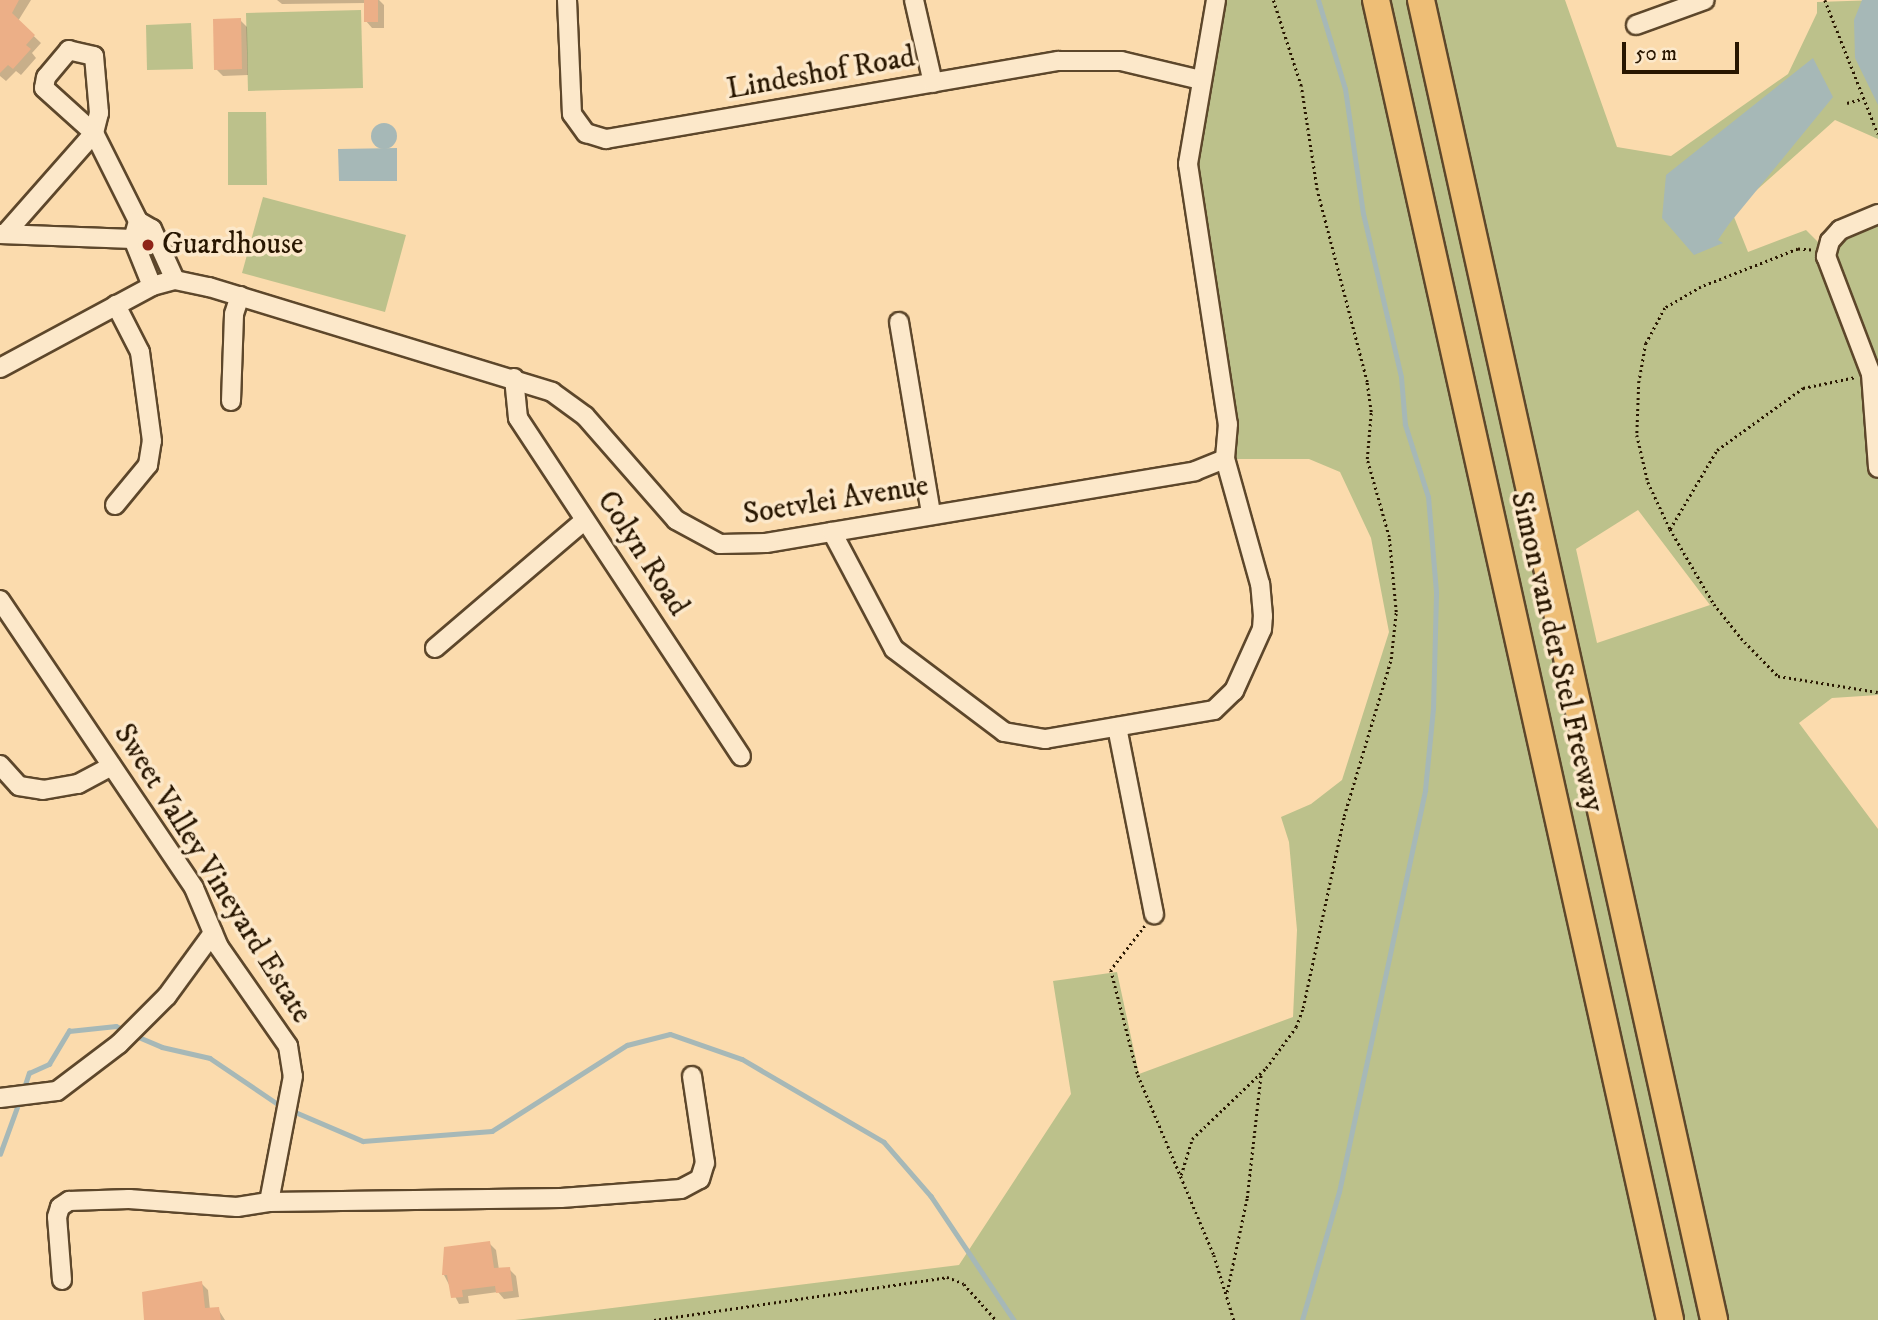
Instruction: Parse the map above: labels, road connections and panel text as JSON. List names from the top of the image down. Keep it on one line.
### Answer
{"streets":{"highway":["Simon van der Stel Freeway"],"street":["Lindeshof Road","Soetvlei Avenue","Colyn Road","Sweet Valley Vineyard Estate"]},"crossings":[["Soetvlei Avenue","Colyn Road"]],"places":["Guardhouse"],"scale_bar":"50 m"}
